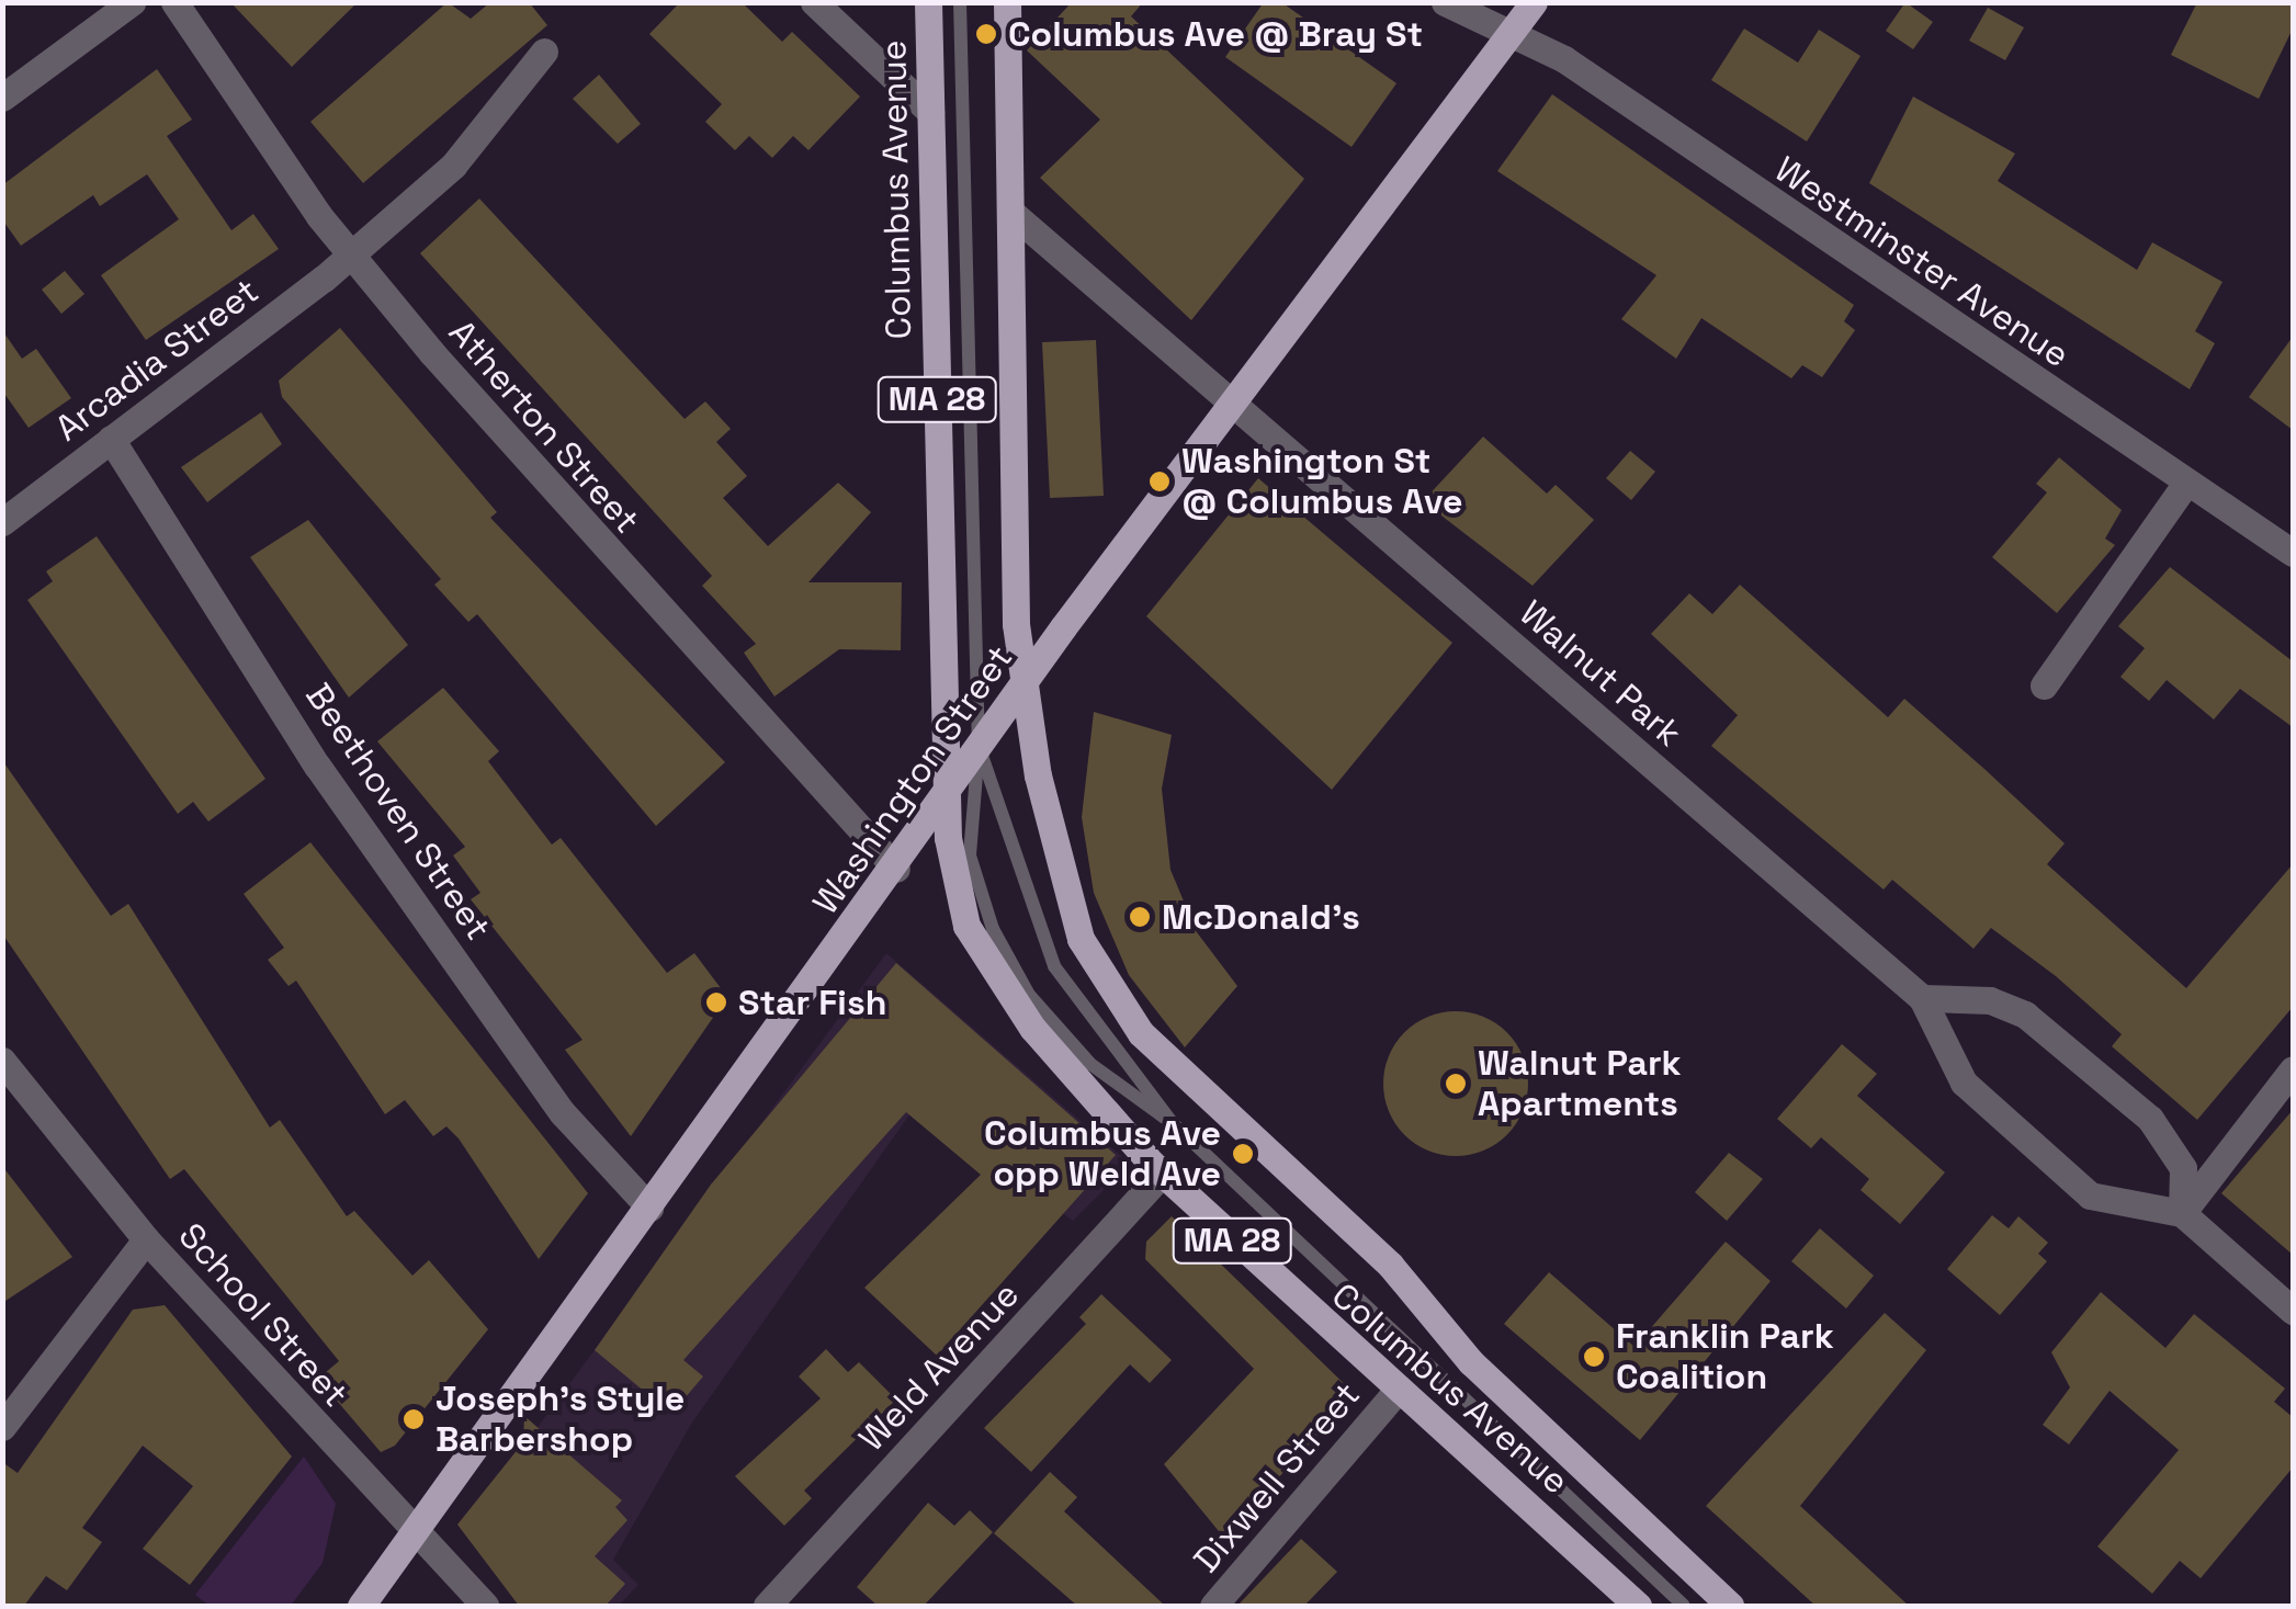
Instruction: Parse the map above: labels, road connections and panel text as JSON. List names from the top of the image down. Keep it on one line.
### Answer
{"streets":{"main road":["Columbus Avenue","MA 28","Washington Street"],"street":["Westminster Avenue","Arcadia Street","Atherton Street","Walnut Park","Beethoven Street","School Street","Weld Avenue","Dixwell Street"]},"crossings":[["Columbus Avenue","Walnut Park"],["Columbus Avenue","Washington Street"],["Columbus Avenue","Weld Avenue"],["Columbus Avenue","Dixwell Street"],["Westminster Avenue","Washington Street"],["Arcadia Street","Atherton Street"],["Arcadia Street","Beethoven Street"],["Atherton Street","Washington Street"],["Walnut Park","Washington Street"],["Washington Street","Beethoven Street"],["Washington Street","School Street"]],"places":["Columbus Ave @ Bray St","Washington St @ Columbus Ave","McDonald's","Star Fish","Walnut Park Apartments","Columbus Ave opp Weld Ave","Franklin Park Coalition","Joseph's Style Barbershop"]}
